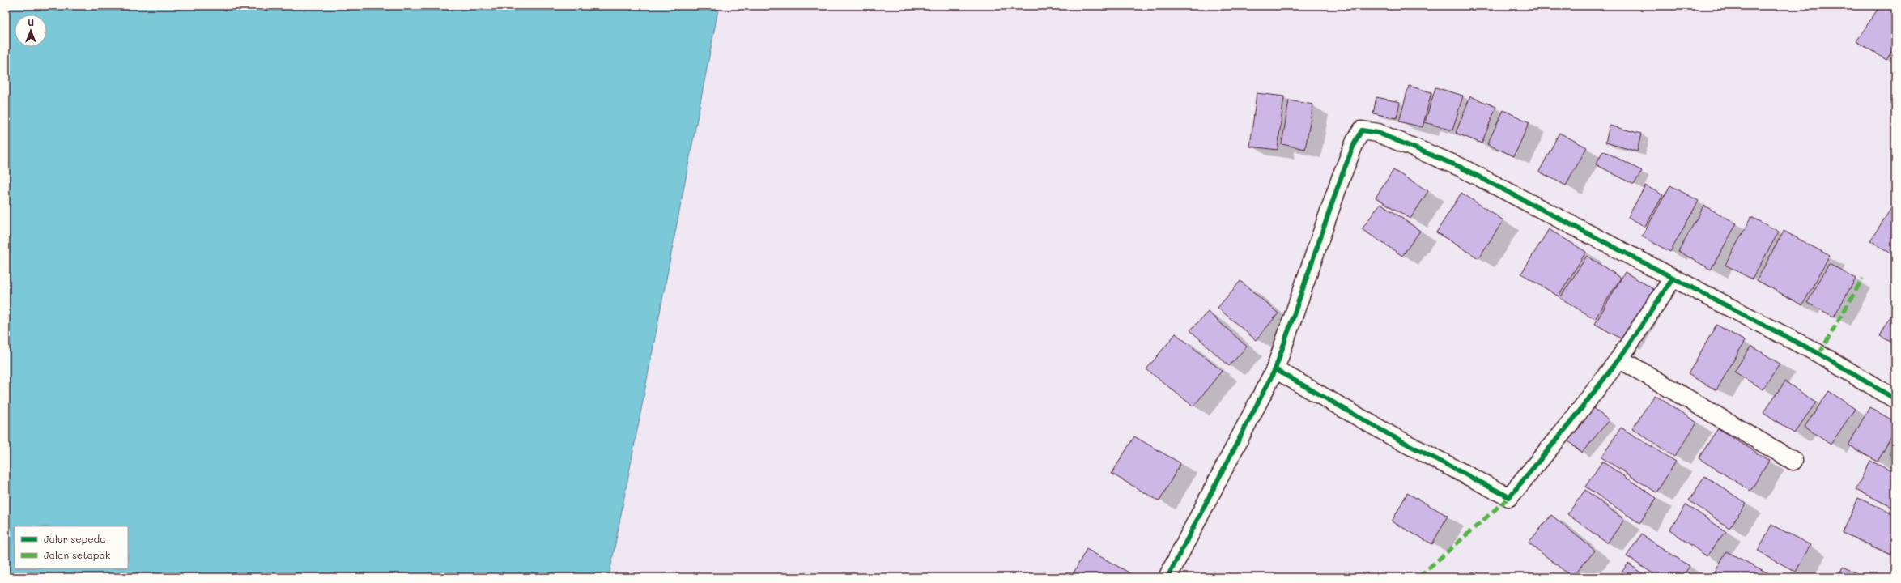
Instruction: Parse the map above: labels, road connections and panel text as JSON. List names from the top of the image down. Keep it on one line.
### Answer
{"legend":["Jalur sepeda","Jalan setapak"],"north":"top"}
